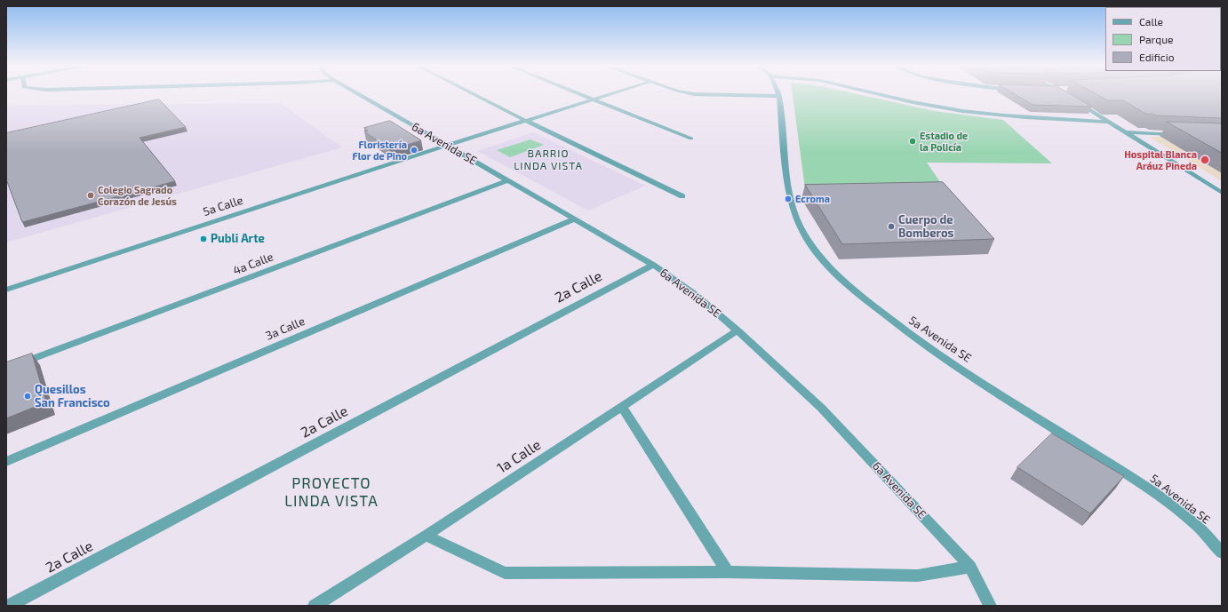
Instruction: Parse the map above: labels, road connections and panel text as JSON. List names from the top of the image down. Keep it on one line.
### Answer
{"streets":{"street":["6a Avenida SE","5a Calle","4a Calle","2a Calle","3a Calle","5a Avenida SE","1a Calle"]},"crossings":[["6a Avenida SE","5a Calle"],["6a Avenida SE","4a Calle"],["6a Avenida SE","2a Calle"],["6a Avenida SE","3a Calle"],["6a Avenida SE","1a Calle"]],"districts":["BARRIO LINDA VISTA","PROYECTO LINDA VISTA"],"places":["Estadio de la Policía","Floristería Flor de Pino","Hospital Blanca Aráuz Pineda","Colegio Sagrado Corazón de Jesús","Ecroma","Cuerpo de Bomberos","Publi Arte","Quesillos San Francisco"],"legend":["Calle","Parque","Edificio"]}
